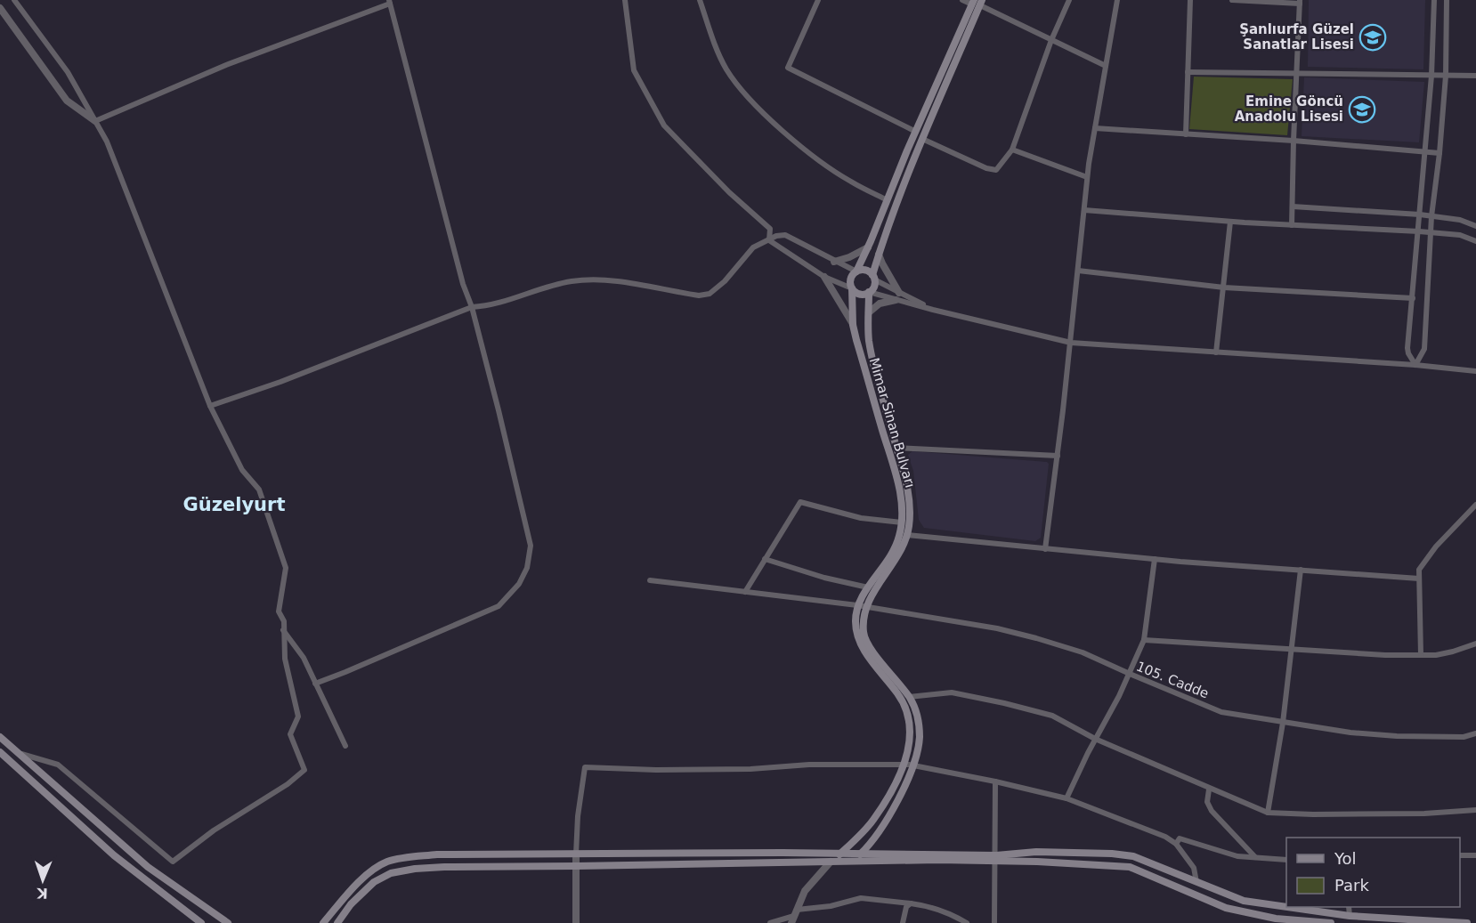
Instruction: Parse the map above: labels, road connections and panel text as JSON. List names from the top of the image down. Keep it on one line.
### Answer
{"streets":{"main road":["Mimar Sinan Bulvarı"],"street":["105. Cadde"]},"crossings":[["Mimar Sinan Bulvarı","105. Cadde"]],"districts":["Güzelyurt"],"places":{"school or university":["Şanlıurfa Güzel Sanatlar Lisesi","Emine Göncü Anadolu Lisesi"]},"legend":["Yol","Park"],"north":"bottom"}
